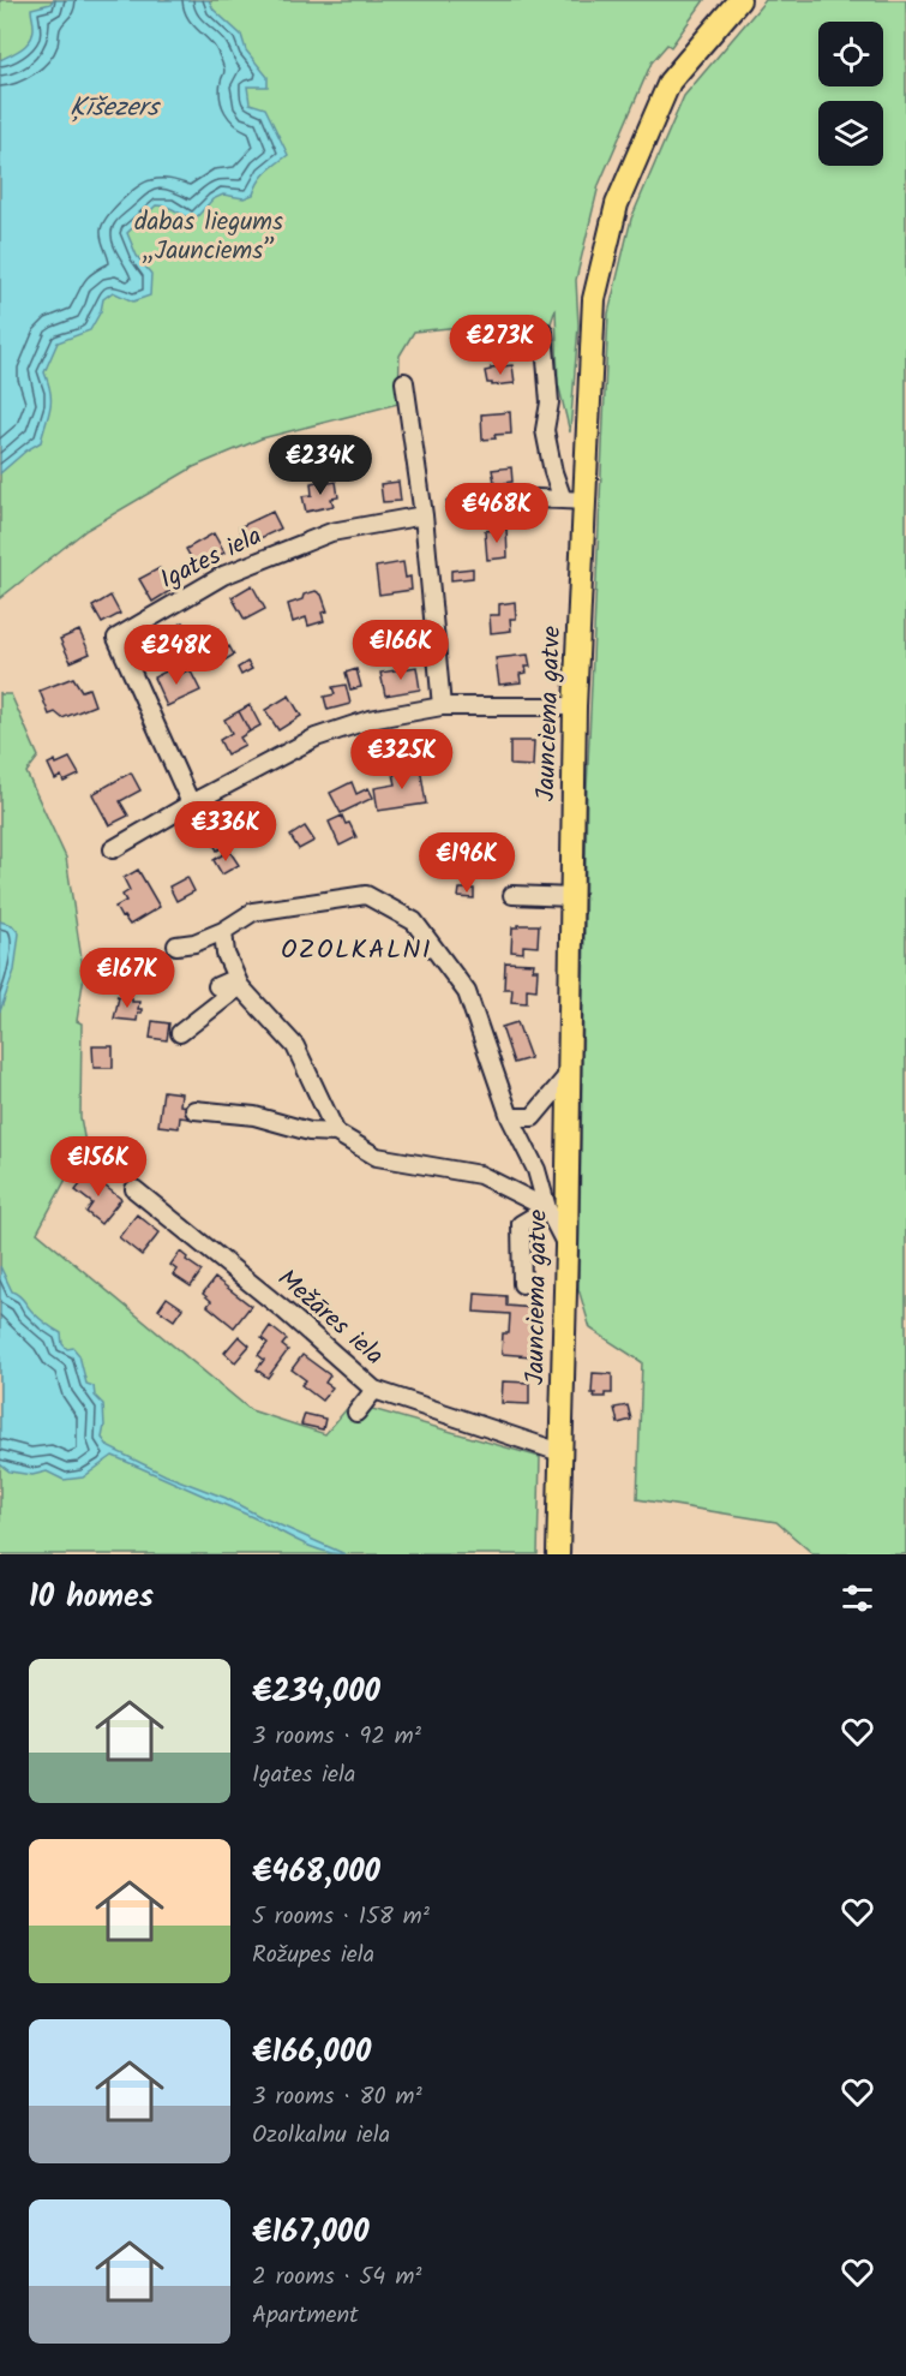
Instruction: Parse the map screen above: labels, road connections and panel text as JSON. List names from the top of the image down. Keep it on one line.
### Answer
{"streets":{"main road":["Jaunciema gatve"],"street":["Igates iela","Mežāres iela"]},"crossings":[["Jaunciema gatve","Mežāres iela"]],"districts":["OZOLKALNI"],"water":["Ķīšezers"],"parks":["dabas liegums „Jaunciems”"],"page":{"price":["€273K","€234K","€468K","€166K","€248K","€325K","€336K","€196K","€167K","€156K"],"heading":"10 homes","list":[{"name":"€234,000","note":"3 rooms · 92 m² · Igates iela"},{"name":"€468,000","note":"5 rooms · 158 m² · Rožupes iela"},{"name":"€166,000","note":"3 rooms · 80 m² · Ozolkalnu iela"},{"name":"€167,000","note":"2 rooms · 54 m² · Apartment"}]}}
